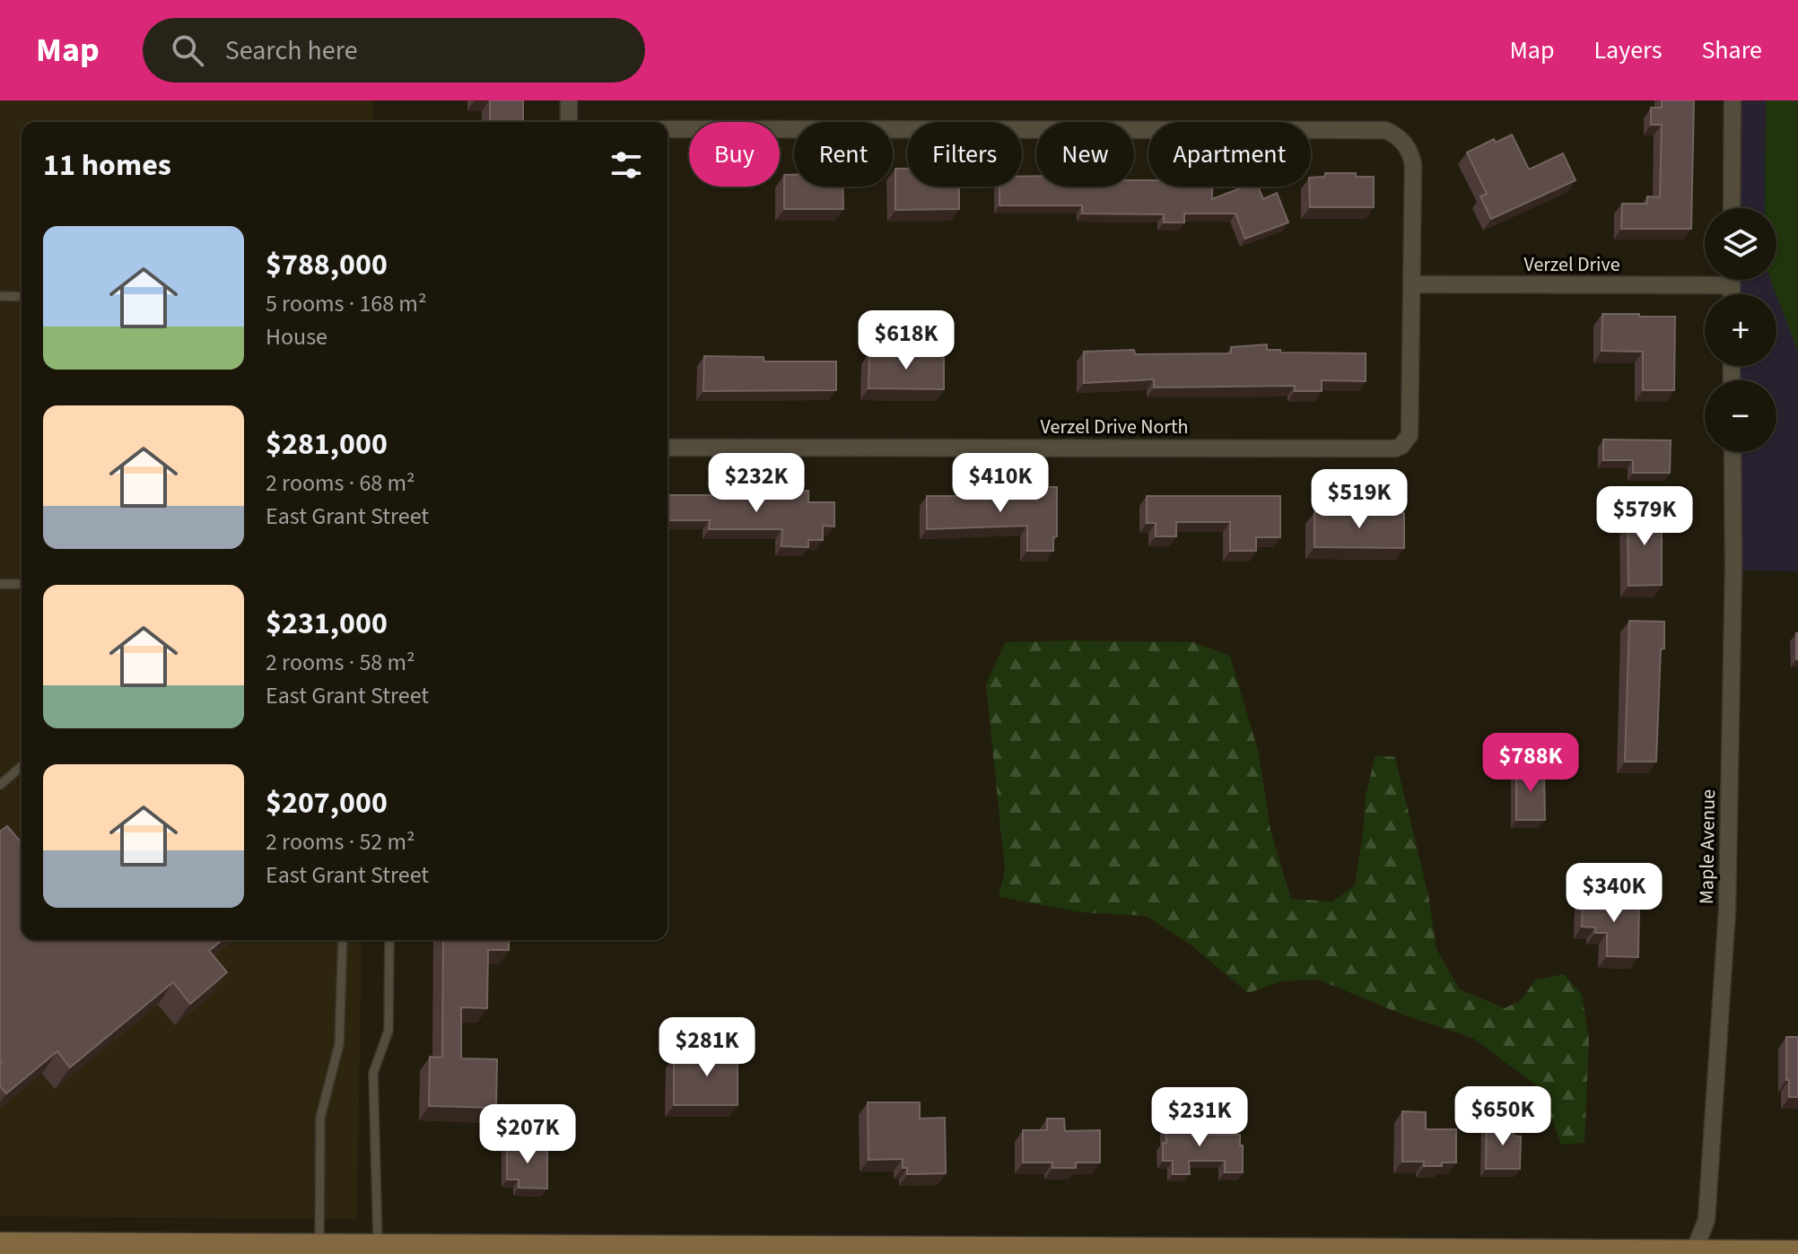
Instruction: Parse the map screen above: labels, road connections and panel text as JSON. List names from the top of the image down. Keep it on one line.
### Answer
{"streets":{"street":["Verzel Drive","Verzel Drive North","Maple Avenue"]},"crossings":[["Verzel Drive","Verzel Drive North"]],"page":{"header":"Map","search":"Search here","nav":["Map","Layers","Share"],"chip":["Buy","Rent","Filters","New","Apartment"],"heading":"11 homes","map_buttons":["+","−"],"list":[{"name":"$788,000","note":"5 rooms · 168 m² · House"},{"name":"$281,000","note":"2 rooms · 68 m² · East Grant Street"},{"name":"$231,000","note":"2 rooms · 58 m² · East Grant Street"},{"name":"$207,000","note":"2 rooms · 52 m² · East Grant Street"}],"price":["$618K","$232K","$410K","$519K","$579K","$788K","$340K","$281K","$650K","$231K","$207K"]}}
